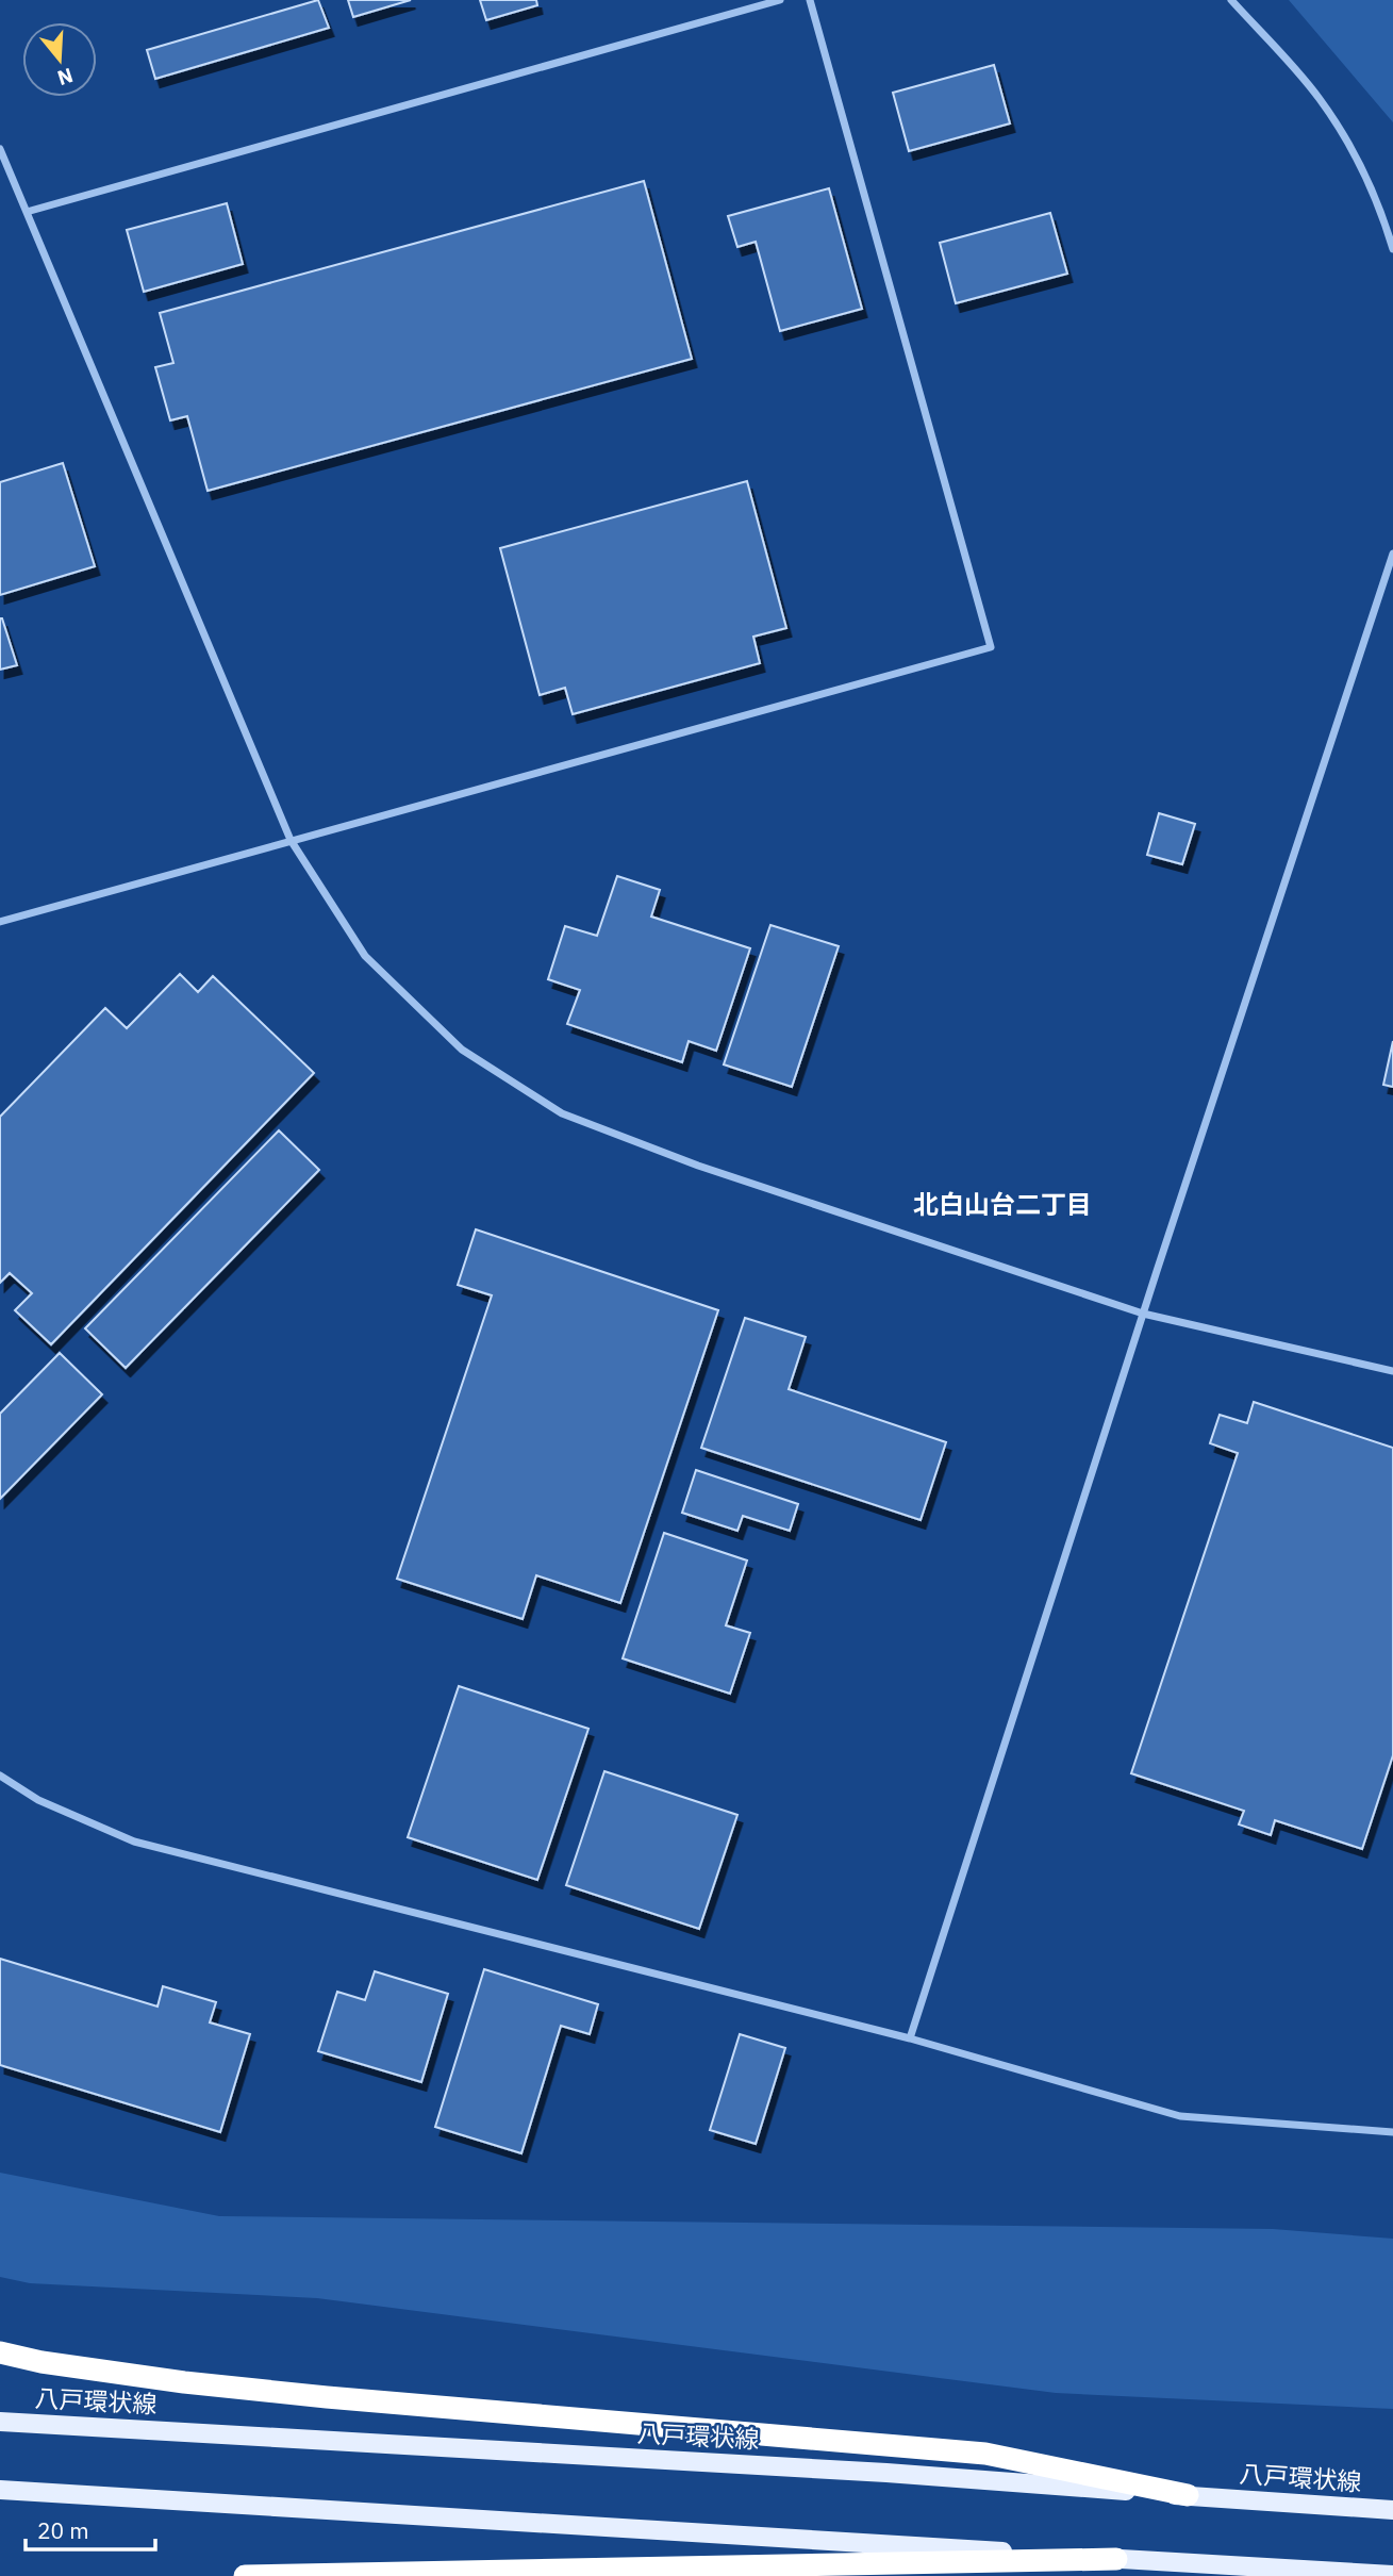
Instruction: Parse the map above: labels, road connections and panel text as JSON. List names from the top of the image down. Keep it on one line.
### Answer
{"streets":{"main road":["八戸環状線"]},"districts":["北白山台二丁目"],"scale_bar":"20 m","north":"bottom"}
